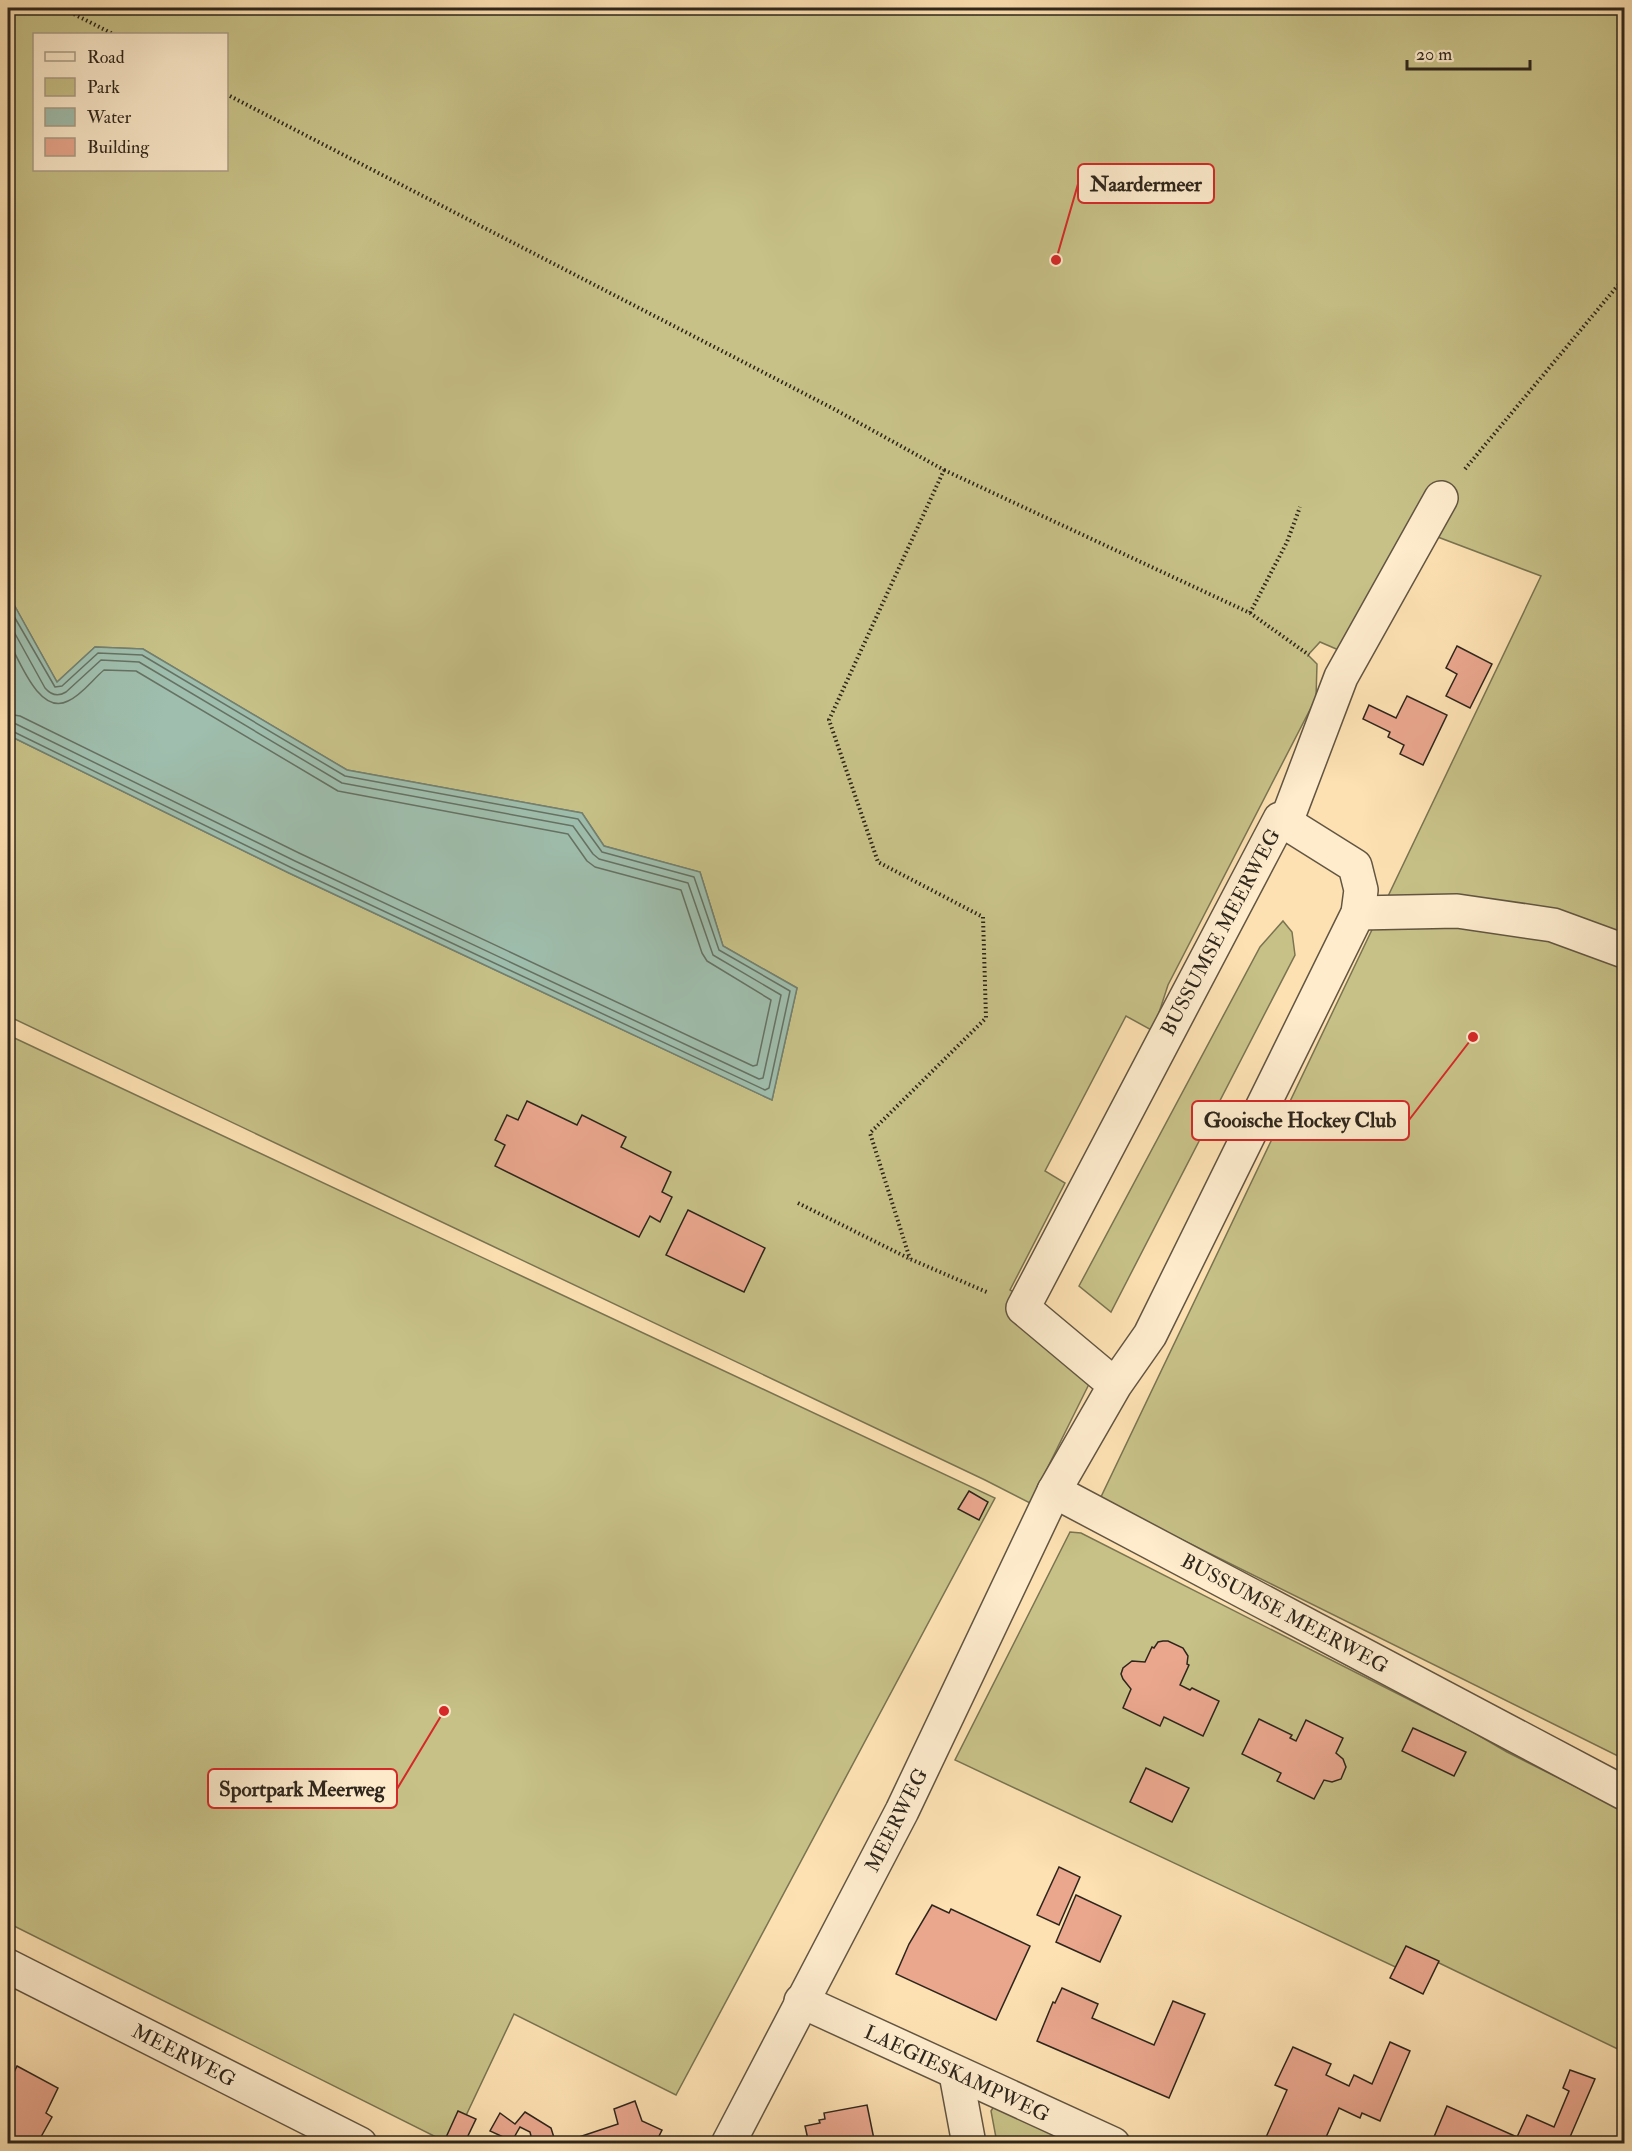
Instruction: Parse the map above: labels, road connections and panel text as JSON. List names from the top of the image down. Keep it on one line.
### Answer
{"streets":{"street":["BUSSUMSE MEERWEG","MEERWEG","LAEGIESKAMPWEG"]},"crossings":[["BUSSUMSE MEERWEG","MEERWEG"],["MEERWEG","LAEGIESKAMPWEG"]],"places":["Naardermeer","Gooische Hockey Club","Sportpark Meerweg"],"legend":["Road","Park","Water","Building"],"scale_bar":"20 m"}
